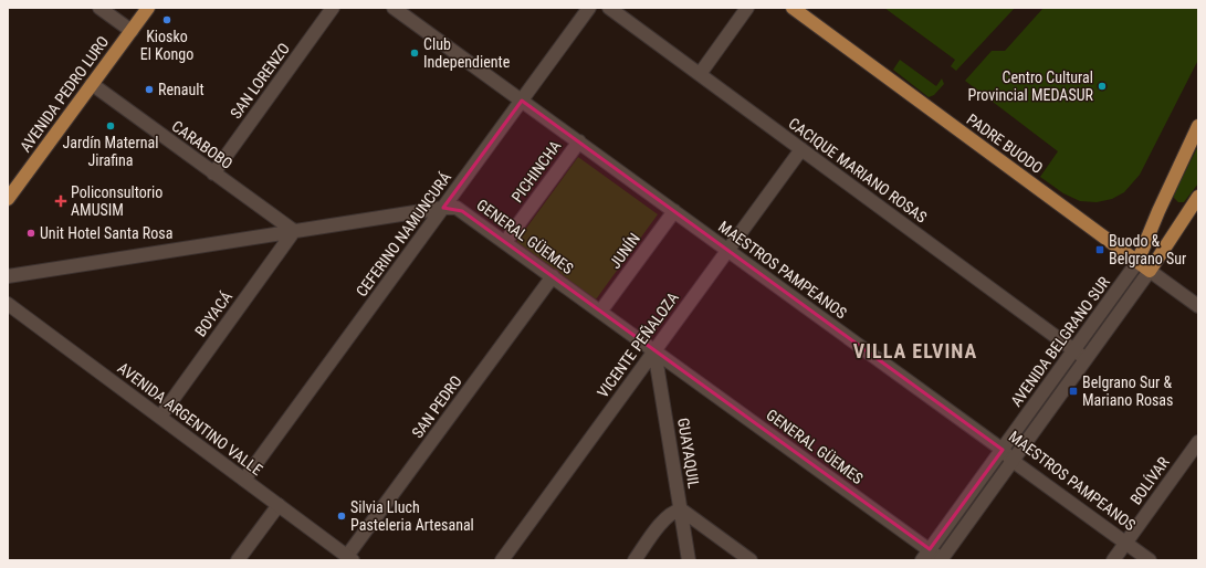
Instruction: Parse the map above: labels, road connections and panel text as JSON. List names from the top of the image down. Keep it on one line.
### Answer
{"streets":{"main road":["AVENIDA PEDRO LURO","PADRE BUODO","AVENIDA BELGRANO SUR"],"street":["SAN LORENZO","CARABOBO","CACIQUE MARIANO ROSAS","PICHINCHA","CEFERINO NAMUNCURÁ","GENERAL GÜEMES","JUNÍN","MAESTROS PAMPEANOS","BOYACÁ","VICENTE PEÑALOZA","SAN PEDRO","AVENIDA ARGENTINO VALLE","GUAYAQUIL","BOLÍVAR"]},"crossings":[["SAN LORENZO","CARABOBO"],["AVENIDA PEDRO LURO","CARABOBO"],["PADRE BUODO","AVENIDA BELGRANO SUR"],["CARABOBO","GENERAL GÜEMES"],["CARABOBO","BOYACÁ"],["CACIQUE MARIANO ROSAS","AVENIDA BELGRANO SUR"],["CACIQUE MARIANO ROSAS","VICENTE PEÑALOZA"],["PICHINCHA","GENERAL GÜEMES"],["PICHINCHA","MAESTROS PAMPEANOS"],["CEFERINO NAMUNCURÁ","GENERAL GÜEMES"],["CEFERINO NAMUNCURÁ","MAESTROS PAMPEANOS"],["CEFERINO NAMUNCURÁ","AVENIDA ARGENTINO VALLE"],["GENERAL GÜEMES","JUNÍN"],["GENERAL GÜEMES","BOYACÁ"],["GENERAL GÜEMES","AVENIDA BELGRANO SUR"],["GENERAL GÜEMES","VICENTE PEÑALOZA"],["GENERAL GÜEMES","SAN PEDRO"],["GENERAL GÜEMES","GUAYAQUIL"],["JUNÍN","MAESTROS PAMPEANOS"],["MAESTROS PAMPEANOS","AVENIDA BELGRANO SUR"],["MAESTROS PAMPEANOS","VICENTE PEÑALOZA"],["MAESTROS PAMPEANOS","BOLÍVAR"],["BOYACÁ","AVENIDA ARGENTINO VALLE"],["VICENTE PEÑALOZA","GUAYAQUIL"],["SAN PEDRO","AVENIDA ARGENTINO VALLE"]],"districts":["VILLA ELVINA"],"places":{"other":["Kiosko El Kongo","Club Independiente","Centro Cultural Provincial MEDASUR","Renault","Jardín Maternal Jirafina","Unit Hotel Santa Rosa","Silvia Lluch Pasteleria Artesanal"],"health":["Policonsultorio AMUSIM"],"transit":["Buodo & Belgrano Sur","Belgrano Sur & Mariano Rosas"]}}
